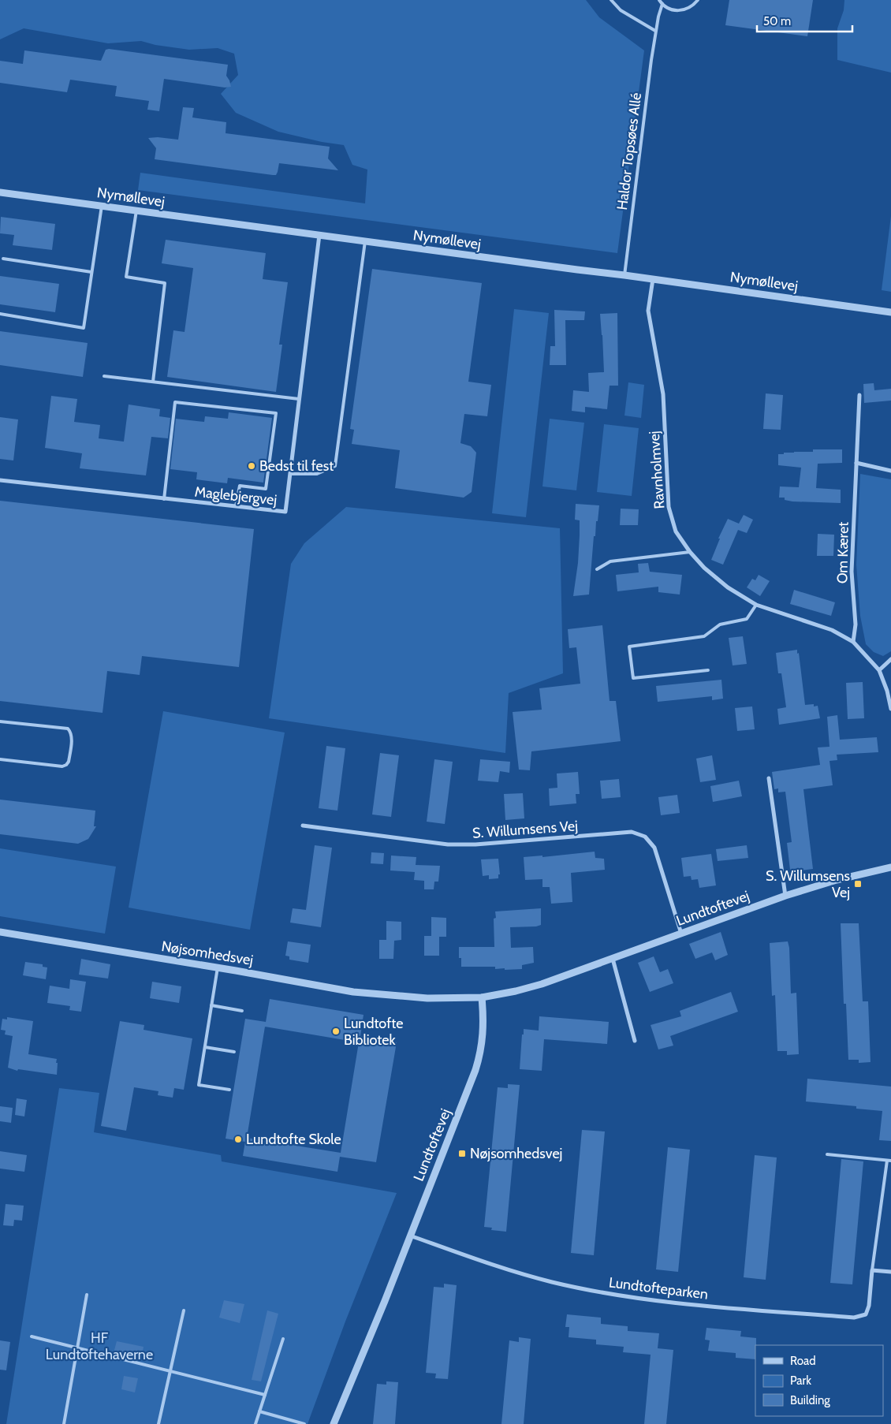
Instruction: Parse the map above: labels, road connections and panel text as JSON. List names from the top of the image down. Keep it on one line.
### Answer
{"streets":{"street":["Nymøllevej","Ravnholmvej","Maglebjergvej","Om Kæret","S. Willumsens Vej","Lundtoftevej","Nøjsomhedsvej","Lundtofteparken"],"lane":["Haldor Topsøes Allé"]},"crossings":[["Haldor Topsøes Allé","Nymøllevej"],["Nymøllevej","Ravnholmvej"],["Nymøllevej","Maglebjergvej"],["Ravnholmvej","Om Kæret"],["S. Willumsens Vej","Lundtoftevej"],["Lundtoftevej","Nøjsomhedsvej"],["Lundtoftevej","Lundtofteparken"]],"parks":["HF Lundtoftehaverne"],"places":{"other":["Bedst til fest","Lundtofte Bibliotek","Lundtofte Skole"],"transit":["S. Willumsens Vej","Nøjsomhedsvej"]},"legend":["Road","Park","Building"],"scale_bar":"50 m"}
